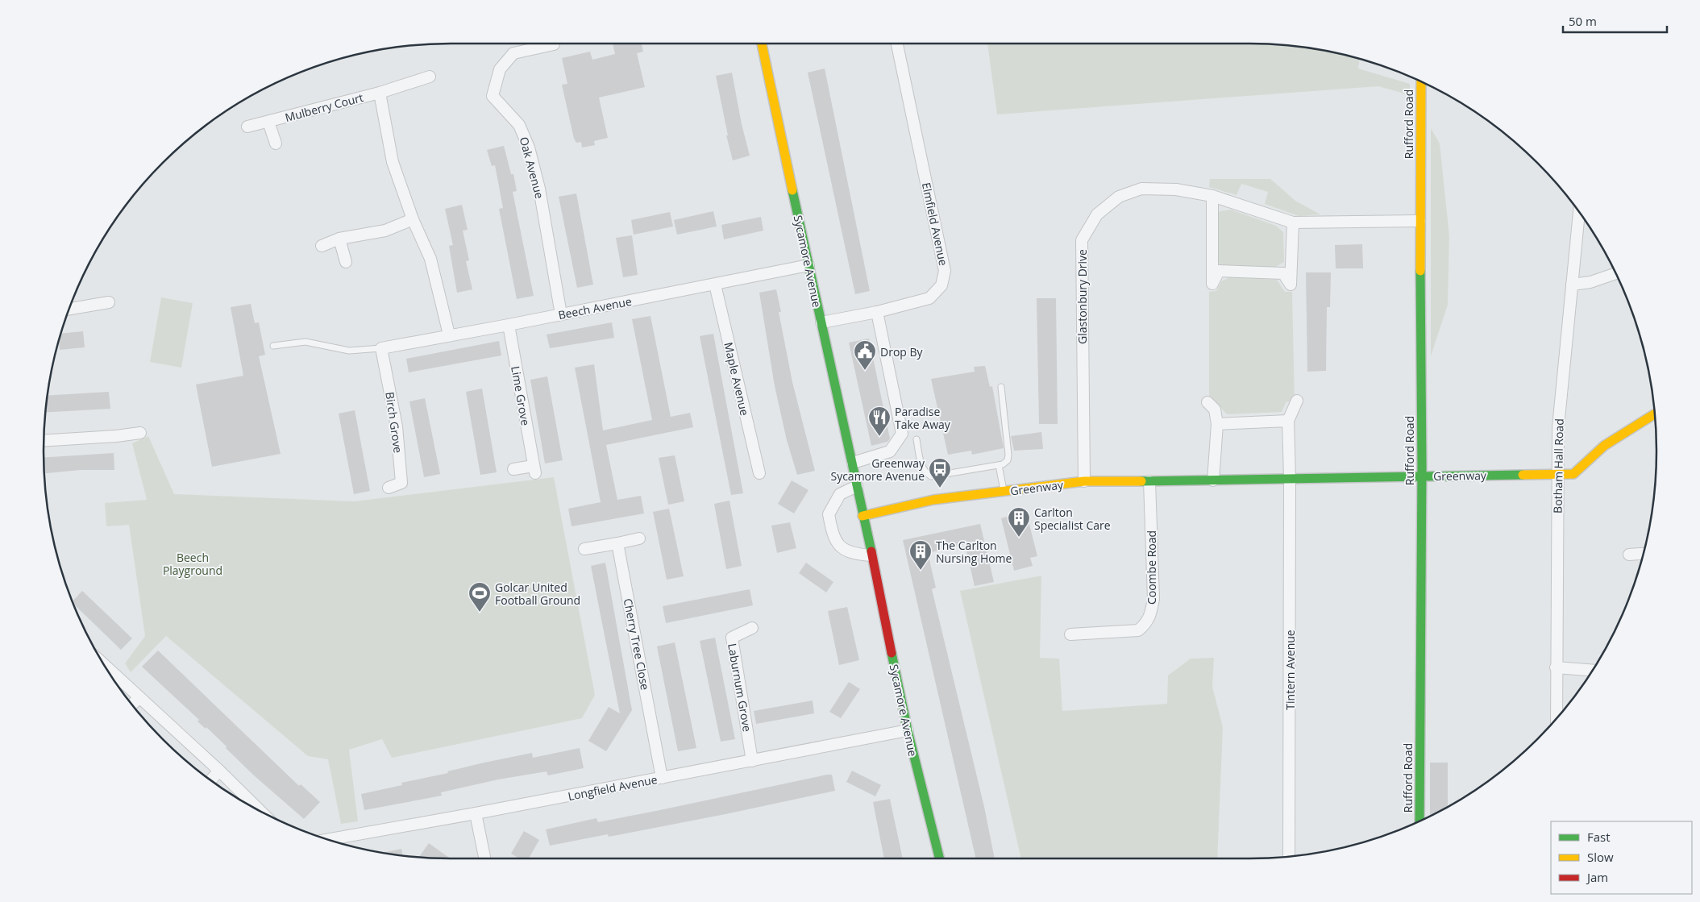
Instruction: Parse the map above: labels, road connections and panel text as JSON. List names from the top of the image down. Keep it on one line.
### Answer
{"streets":{"street":["Mulberry Court","Rufford Road","Oak Avenue","Elmfield Avenue","Sycamore Avenue","Glastonbury Drive","Beech Avenue","Maple Avenue","Lime Grove","Birch Grove","Botham Hall Road","Greenway","Coombe Road","Cherry Tree Close","Tintern Avenue","Laburnum Grove","Longfield Avenue"]},"crossings":[["Mulberry Court","Beech Avenue"],["Rufford Road","Glastonbury Drive"],["Rufford Road","Greenway"],["Oak Avenue","Beech Avenue"],["Elmfield Avenue","Sycamore Avenue"],["Sycamore Avenue","Beech Avenue"],["Sycamore Avenue","Greenway"],["Sycamore Avenue","Longfield Avenue"],["Glastonbury Drive","Greenway"],["Beech Avenue","Maple Avenue"],["Beech Avenue","Lime Grove"],["Beech Avenue","Birch Grove"],["Botham Hall Road","Greenway"],["Greenway","Coombe Road"],["Greenway","Tintern Avenue"],["Cherry Tree Close","Longfield Avenue"],["Laburnum Grove","Longfield Avenue"]],"parks":["Beech Playground"],"places":{"public building":["Drop By"],"restaurant":["Paradise Take Away"],"bus stop":["Greenway Sycamore Avenue"],"building":["Carlton Specialist Care","The Carlton Nursing Home"],"sports":["Golcar United Football Ground"]},"legend":["Fast","Slow","Jam"],"scale_bar":"50 m"}
